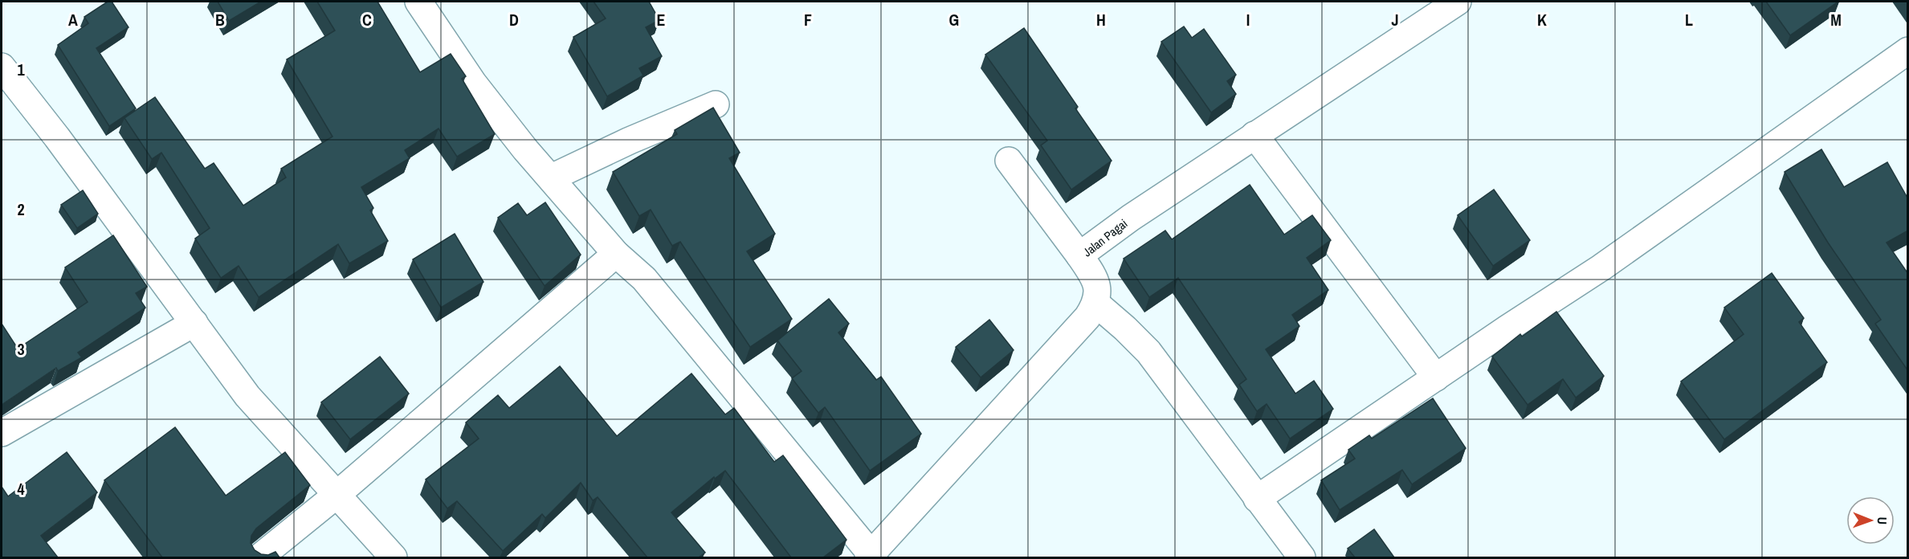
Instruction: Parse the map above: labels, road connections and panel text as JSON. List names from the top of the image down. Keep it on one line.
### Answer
{"streets":{"street":["Jalan Pagai"]},"north":"right","grid":{"columns":["A","B","C","D","E","F","G","H","I","J","K","L","M"],"rows":["1","2","3","4"]}}
